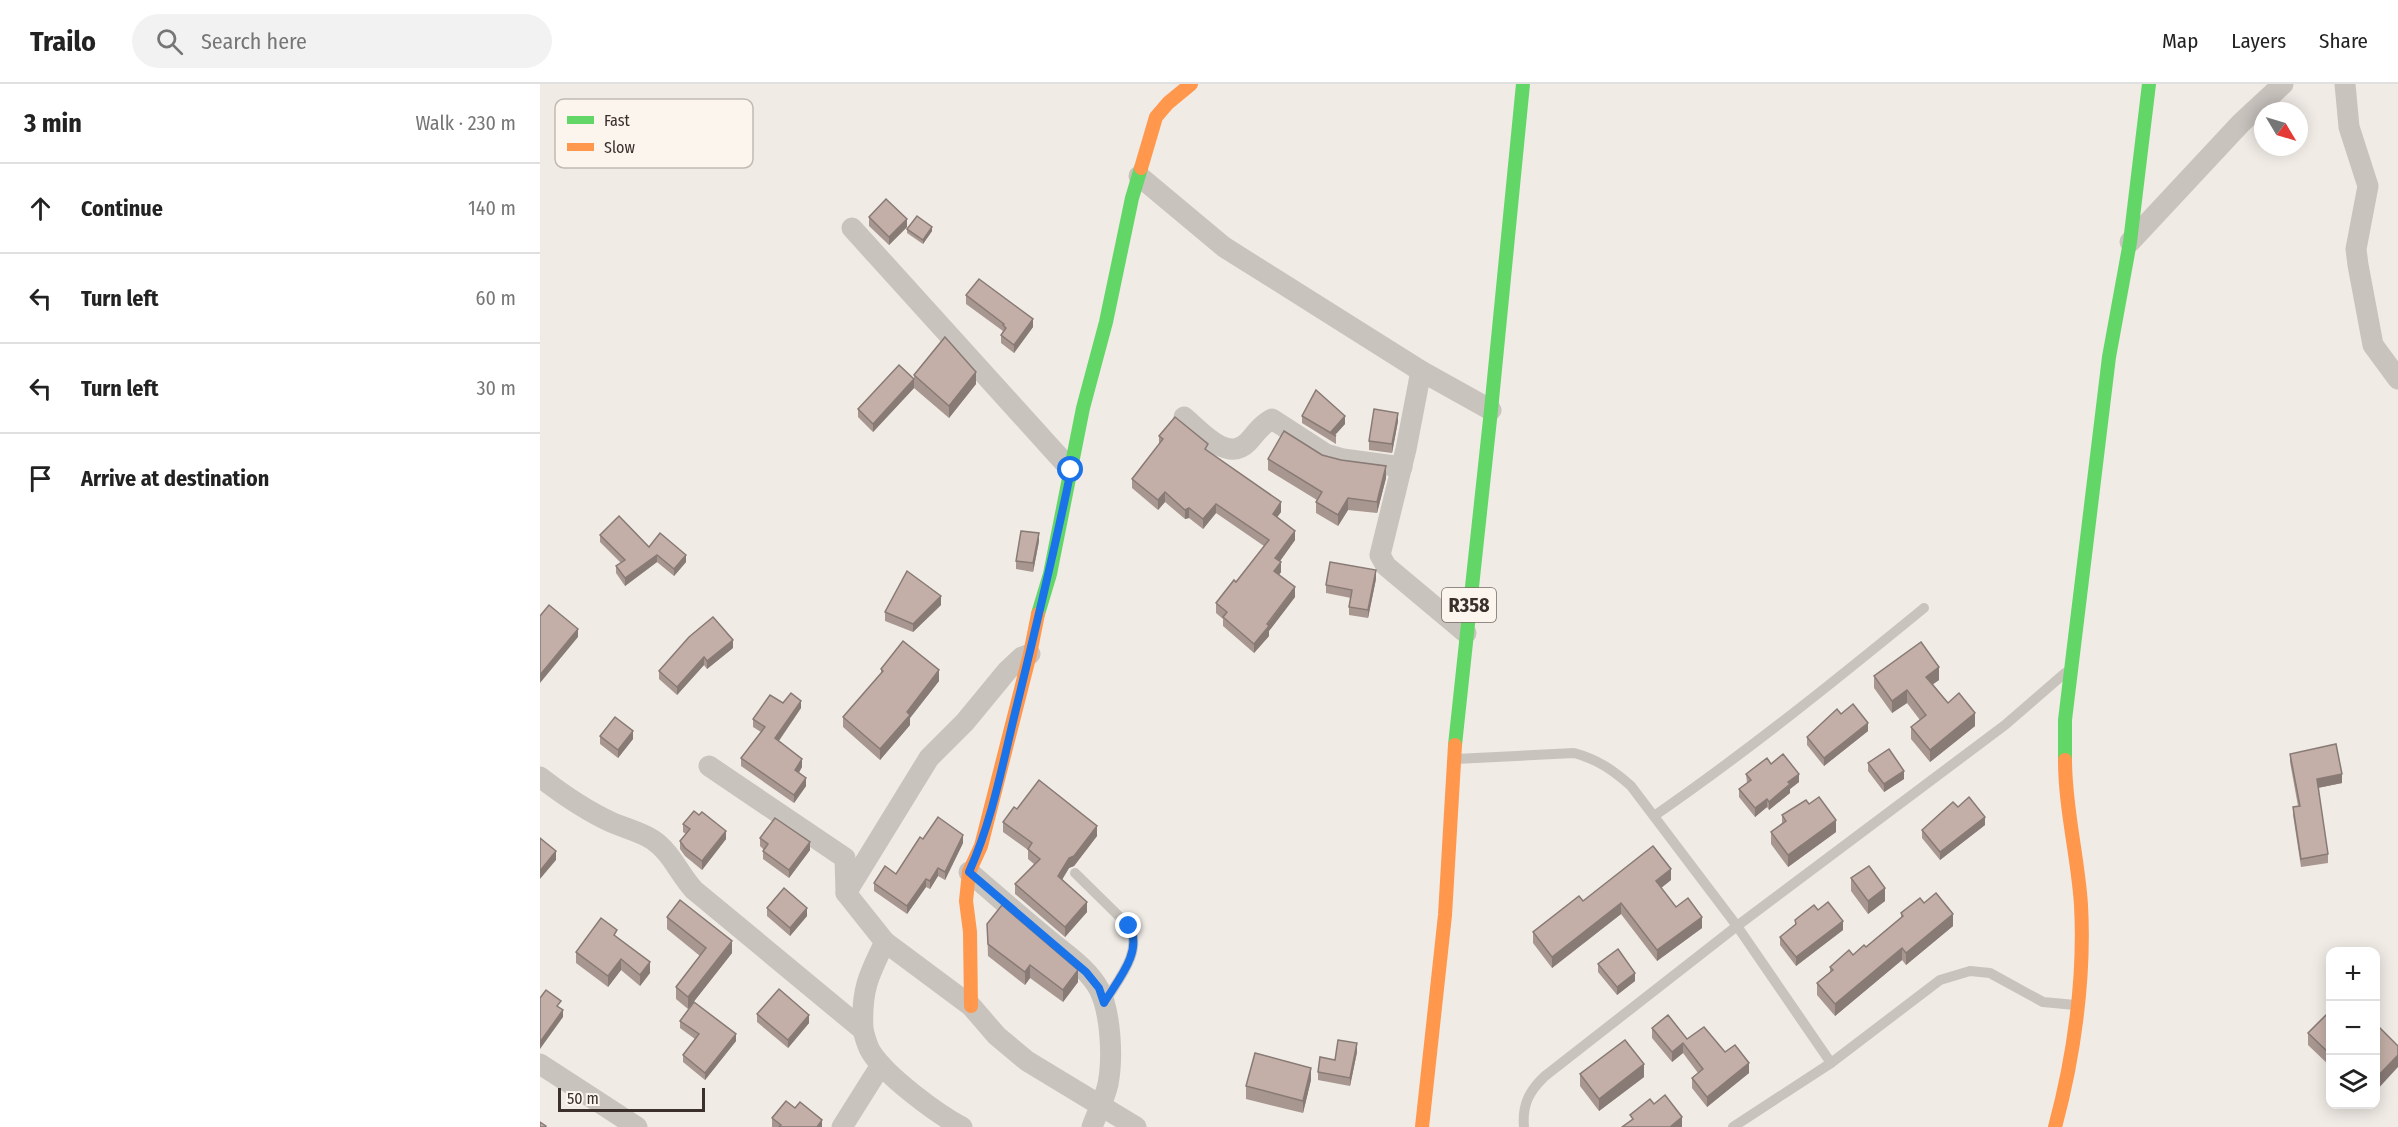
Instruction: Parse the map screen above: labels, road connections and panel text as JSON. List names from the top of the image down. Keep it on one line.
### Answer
{"streets":{"street":["R358"]},"legend":["Fast","Slow"],"scale_bar":"50 m","north":"bottom right","page":{"header":"Trailo","search":"Search here","nav":["Map","Layers","Share"],"heading":["3 min","Walk · 230 m"],"list":[["Continue","140 m"],["Turn left","60 m"],["Turn left","30 m"],"Arrive at destination"],"map_buttons":["+","−"],"scale":"50 m"}}
